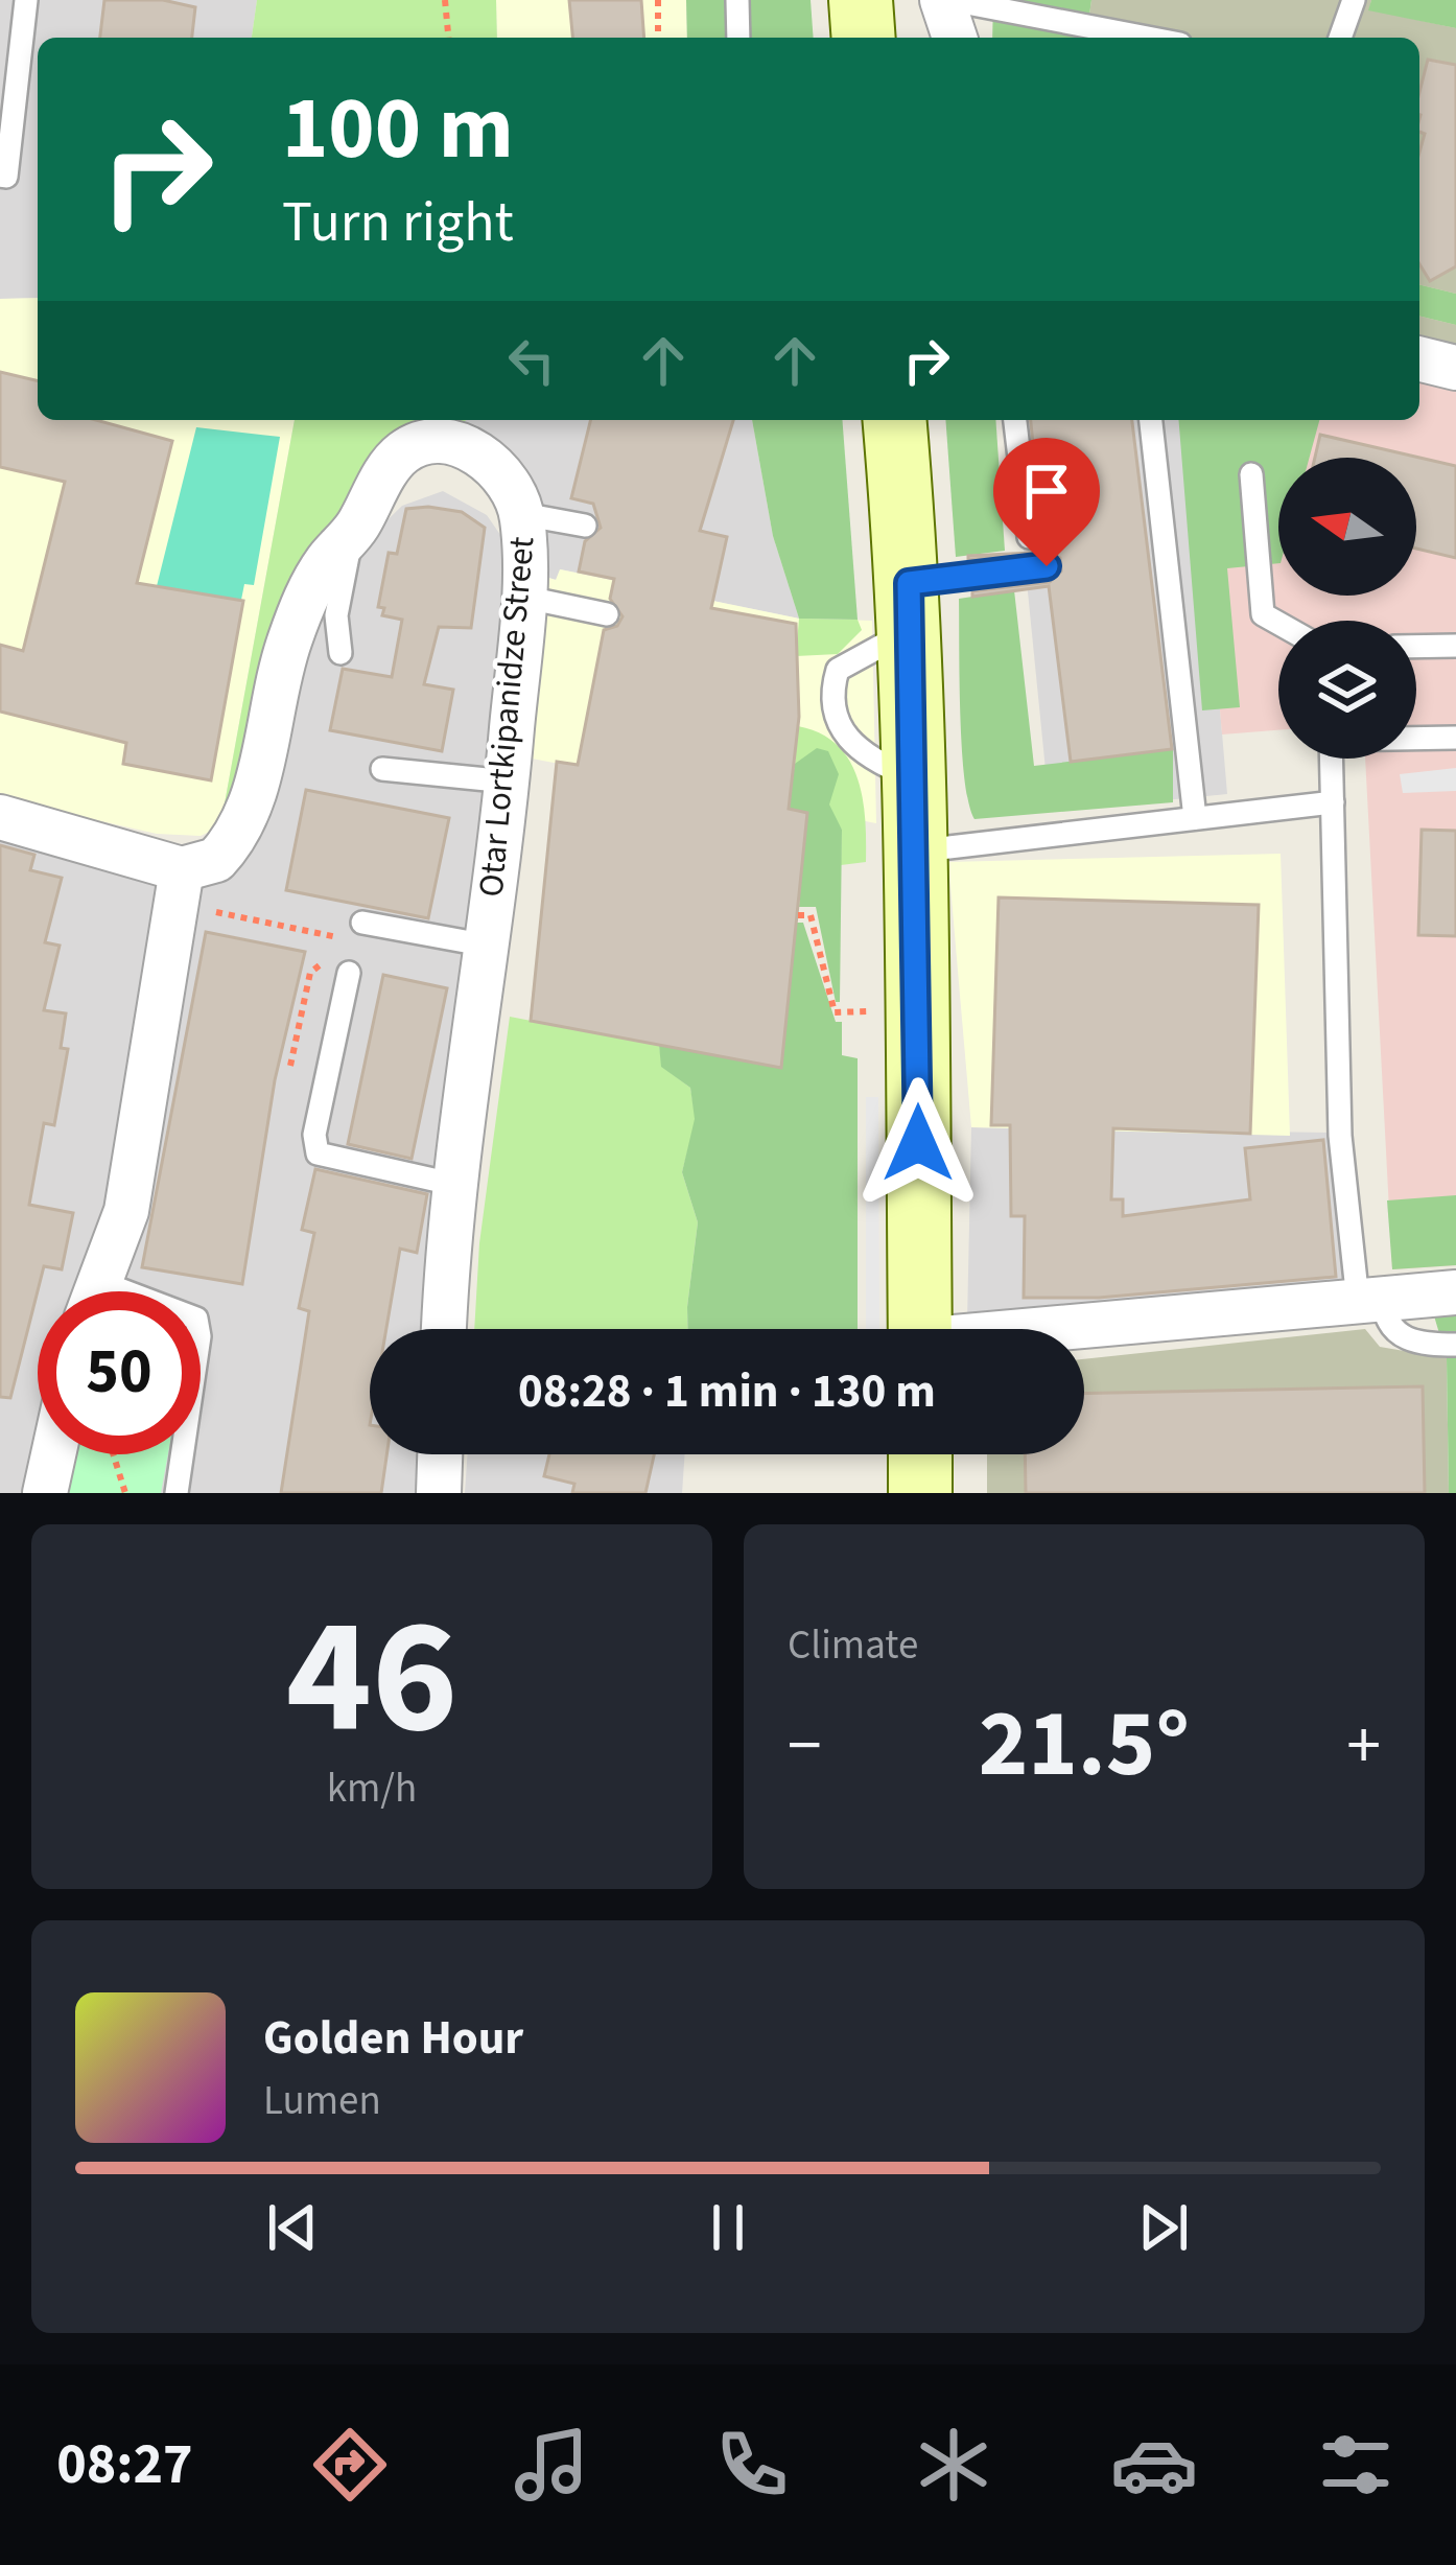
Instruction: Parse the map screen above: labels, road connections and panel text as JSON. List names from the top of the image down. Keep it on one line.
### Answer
{"streets":{"street":["Otar Lortkipanidze Street"]},"north":"left","page":{"turn":["100 m","Turn right"],"limit":"50","trip":"08:28 · 1 min · 130 m","tile":[["46","km/h"],"Climate"],"heat":["−","21.5°","+"],"song":["Golden Hour","Lumen"],"tabs":"08:27"}}
